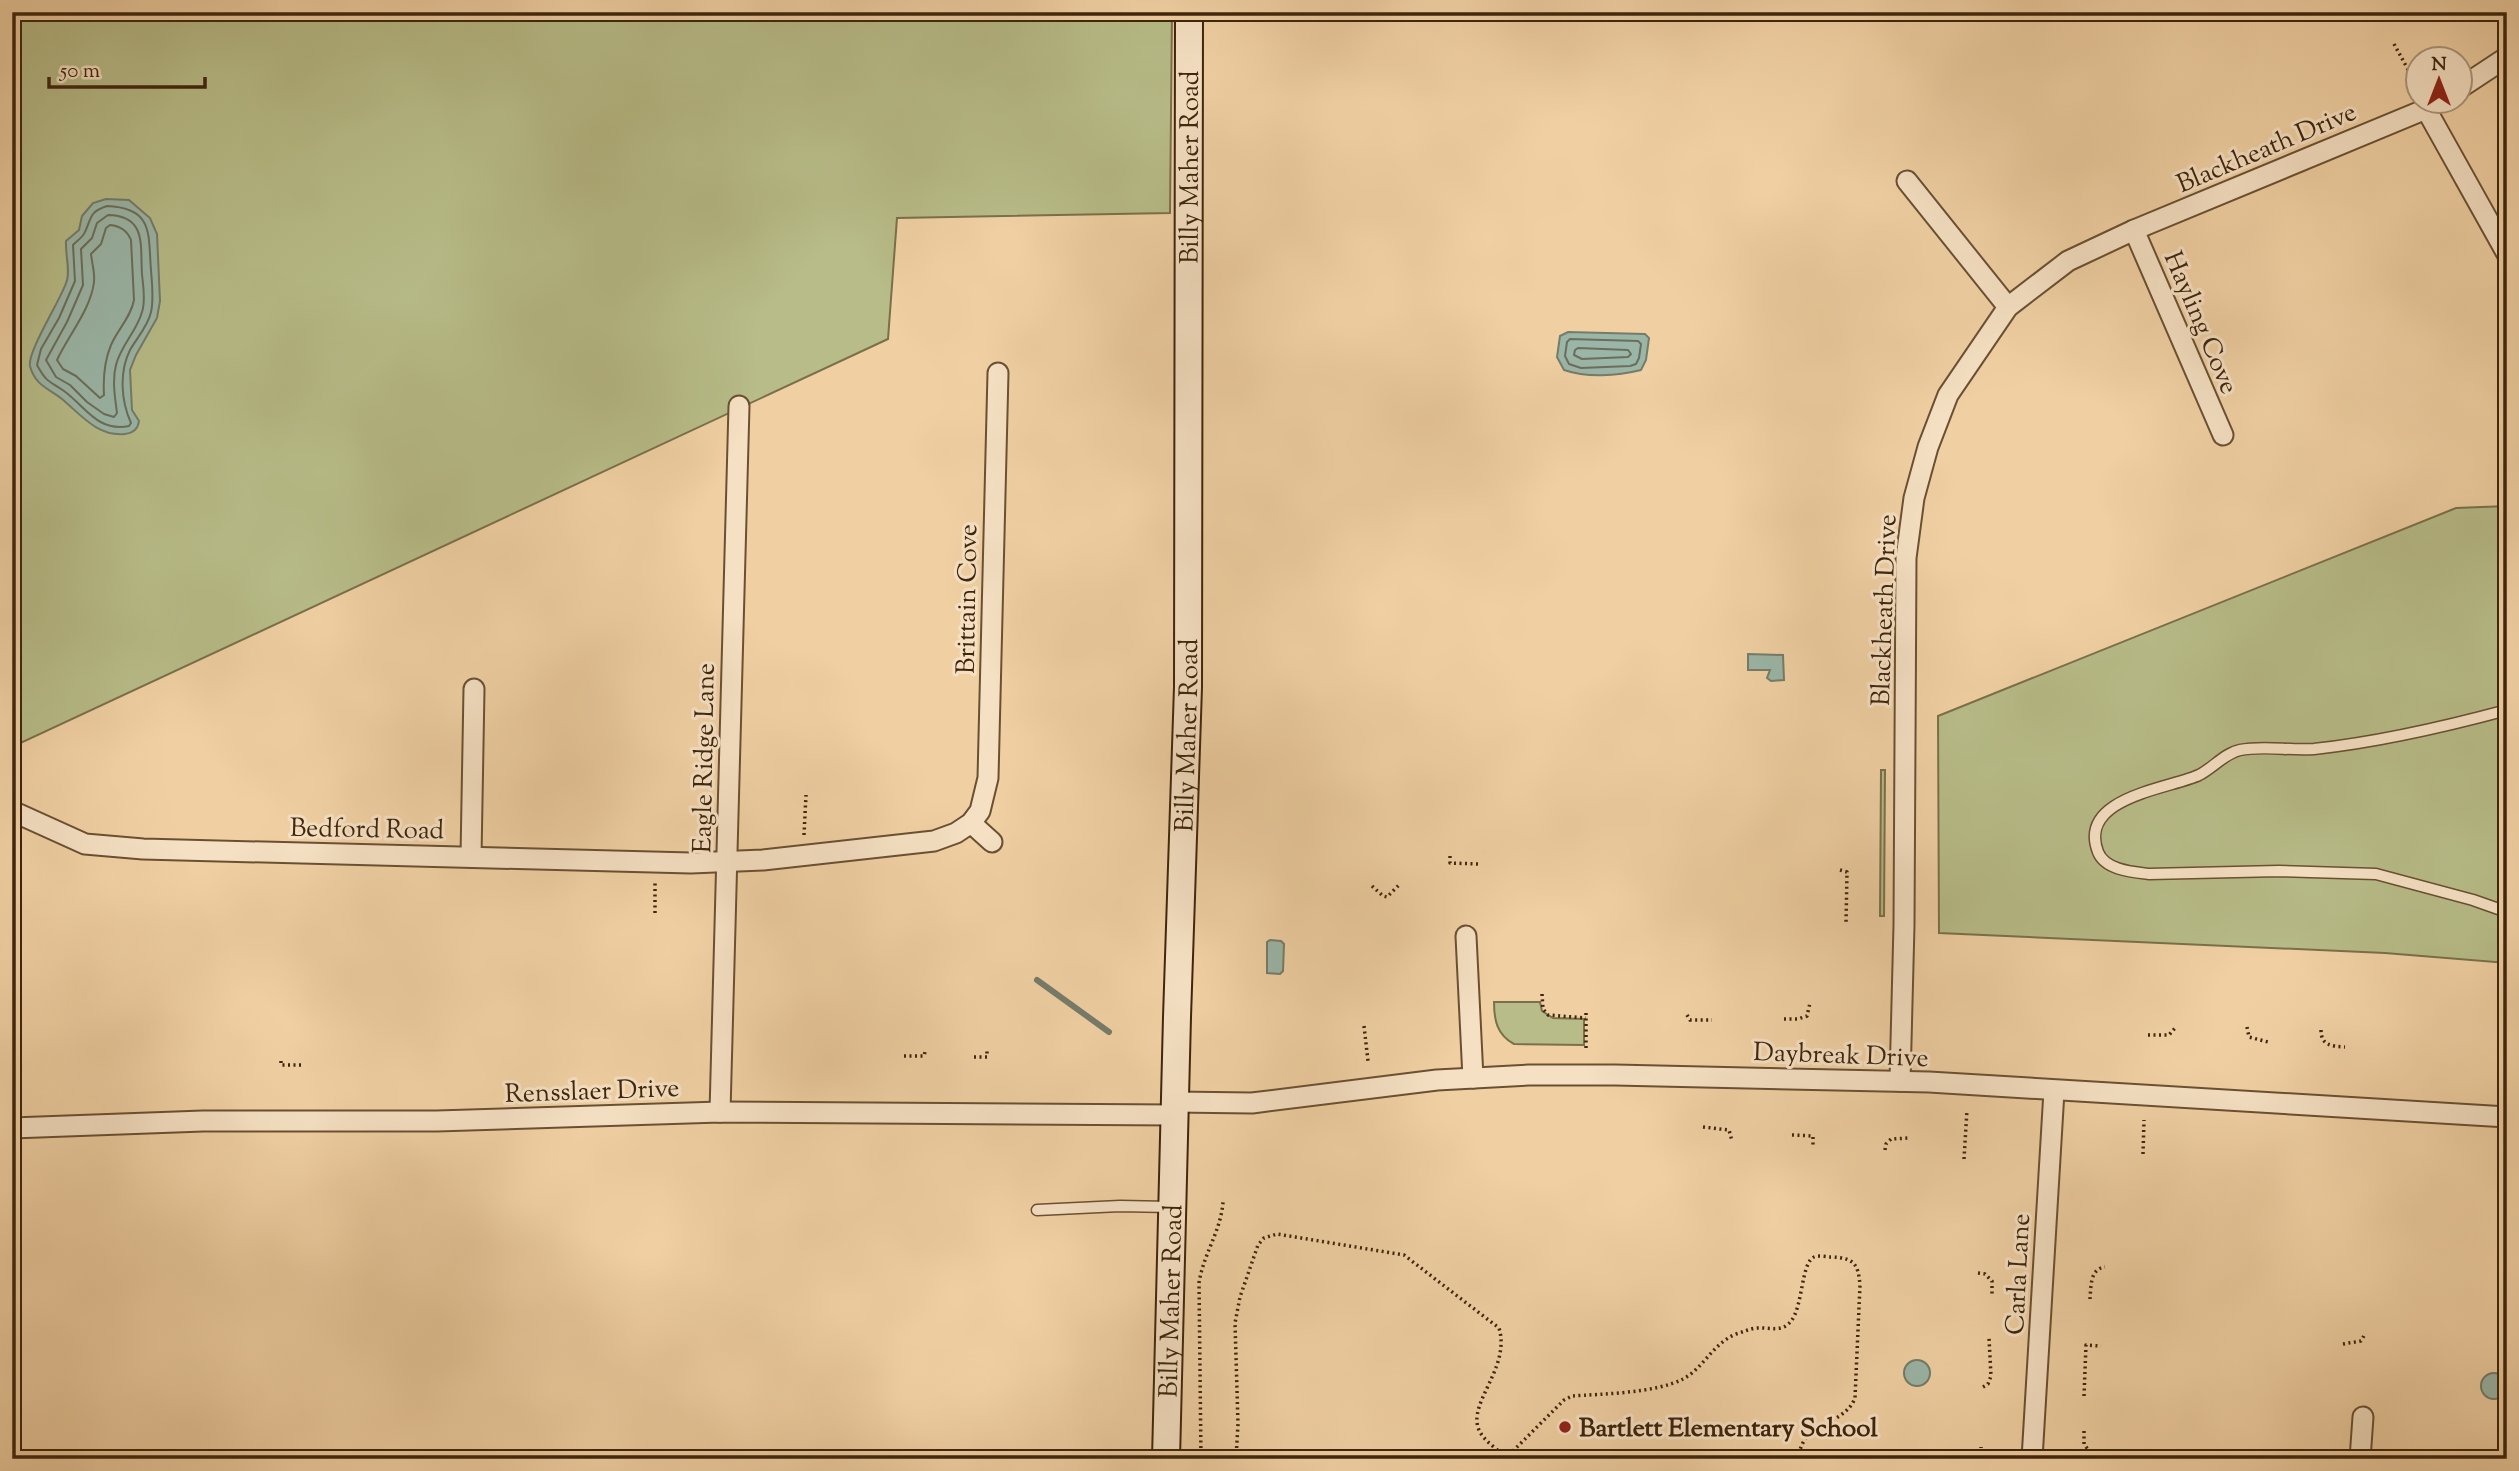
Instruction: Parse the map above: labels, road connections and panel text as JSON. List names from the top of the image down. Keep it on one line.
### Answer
{"streets":{"main road":["Billy Maher Road"],"street":["Blackheath Drive","Hayling Cove","Brittain Cove","Eagle Ridge Lane","Bedford Road","Daybreak Drive","Rensslaer Drive","Carla Lane"]},"crossings":[["Blackheath Drive","Hayling Cove"],["Blackheath Drive","Daybreak Drive"],["Billy Maher Road","Daybreak Drive"],["Billy Maher Road","Rensslaer Drive"],["Eagle Ridge Lane","Bedford Road"],["Eagle Ridge Lane","Rensslaer Drive"],["Daybreak Drive","Rensslaer Drive"],["Daybreak Drive","Carla Lane"]],"places":["Bartlett Elementary School"],"scale_bar":"50 m","north":"top"}
